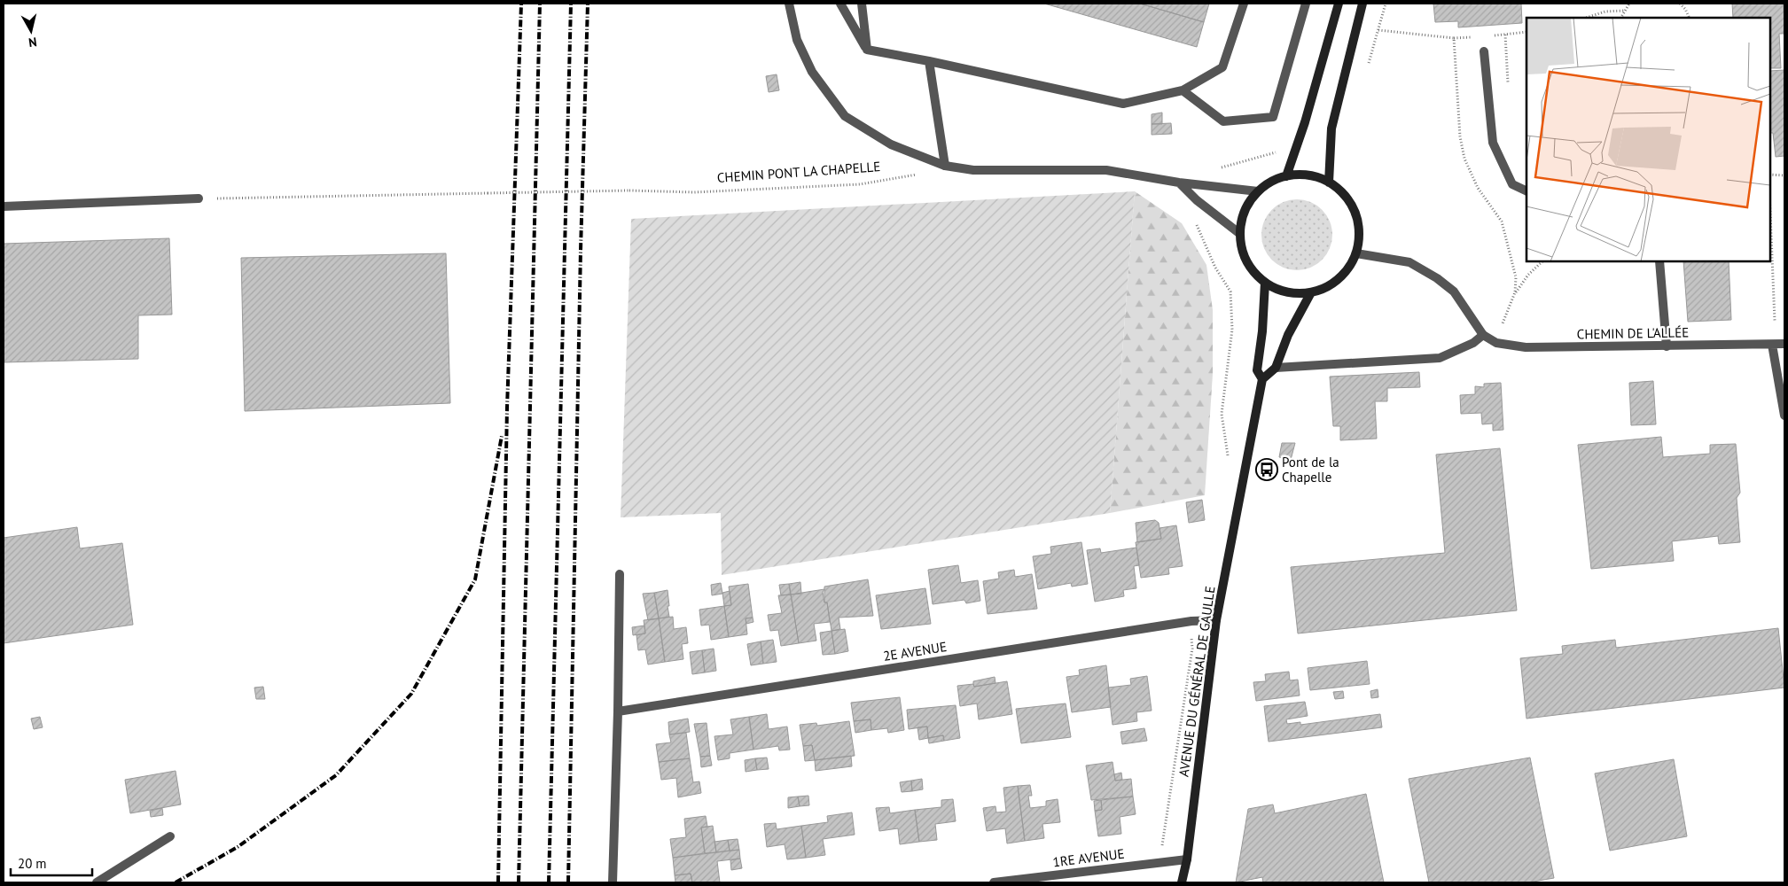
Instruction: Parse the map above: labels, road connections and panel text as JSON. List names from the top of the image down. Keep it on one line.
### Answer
{"streets":{"main road":["AVENUE DU GÉNÉRAL DE GAULLE"],"street":["CHEMIN DE L'ALLÉE","2E AVENUE","1RE AVENUE"],"path":["CHEMIN PONT LA CHAPELLE"]},"crossings":[["2E AVENUE","AVENUE DU GÉNÉRAL DE GAULLE"],["AVENUE DU GÉNÉRAL DE GAULLE","1RE AVENUE"]],"places":{"bus stop":["Pont de la Chapelle"]},"scale_bar":"20 m","north":"bottom"}
